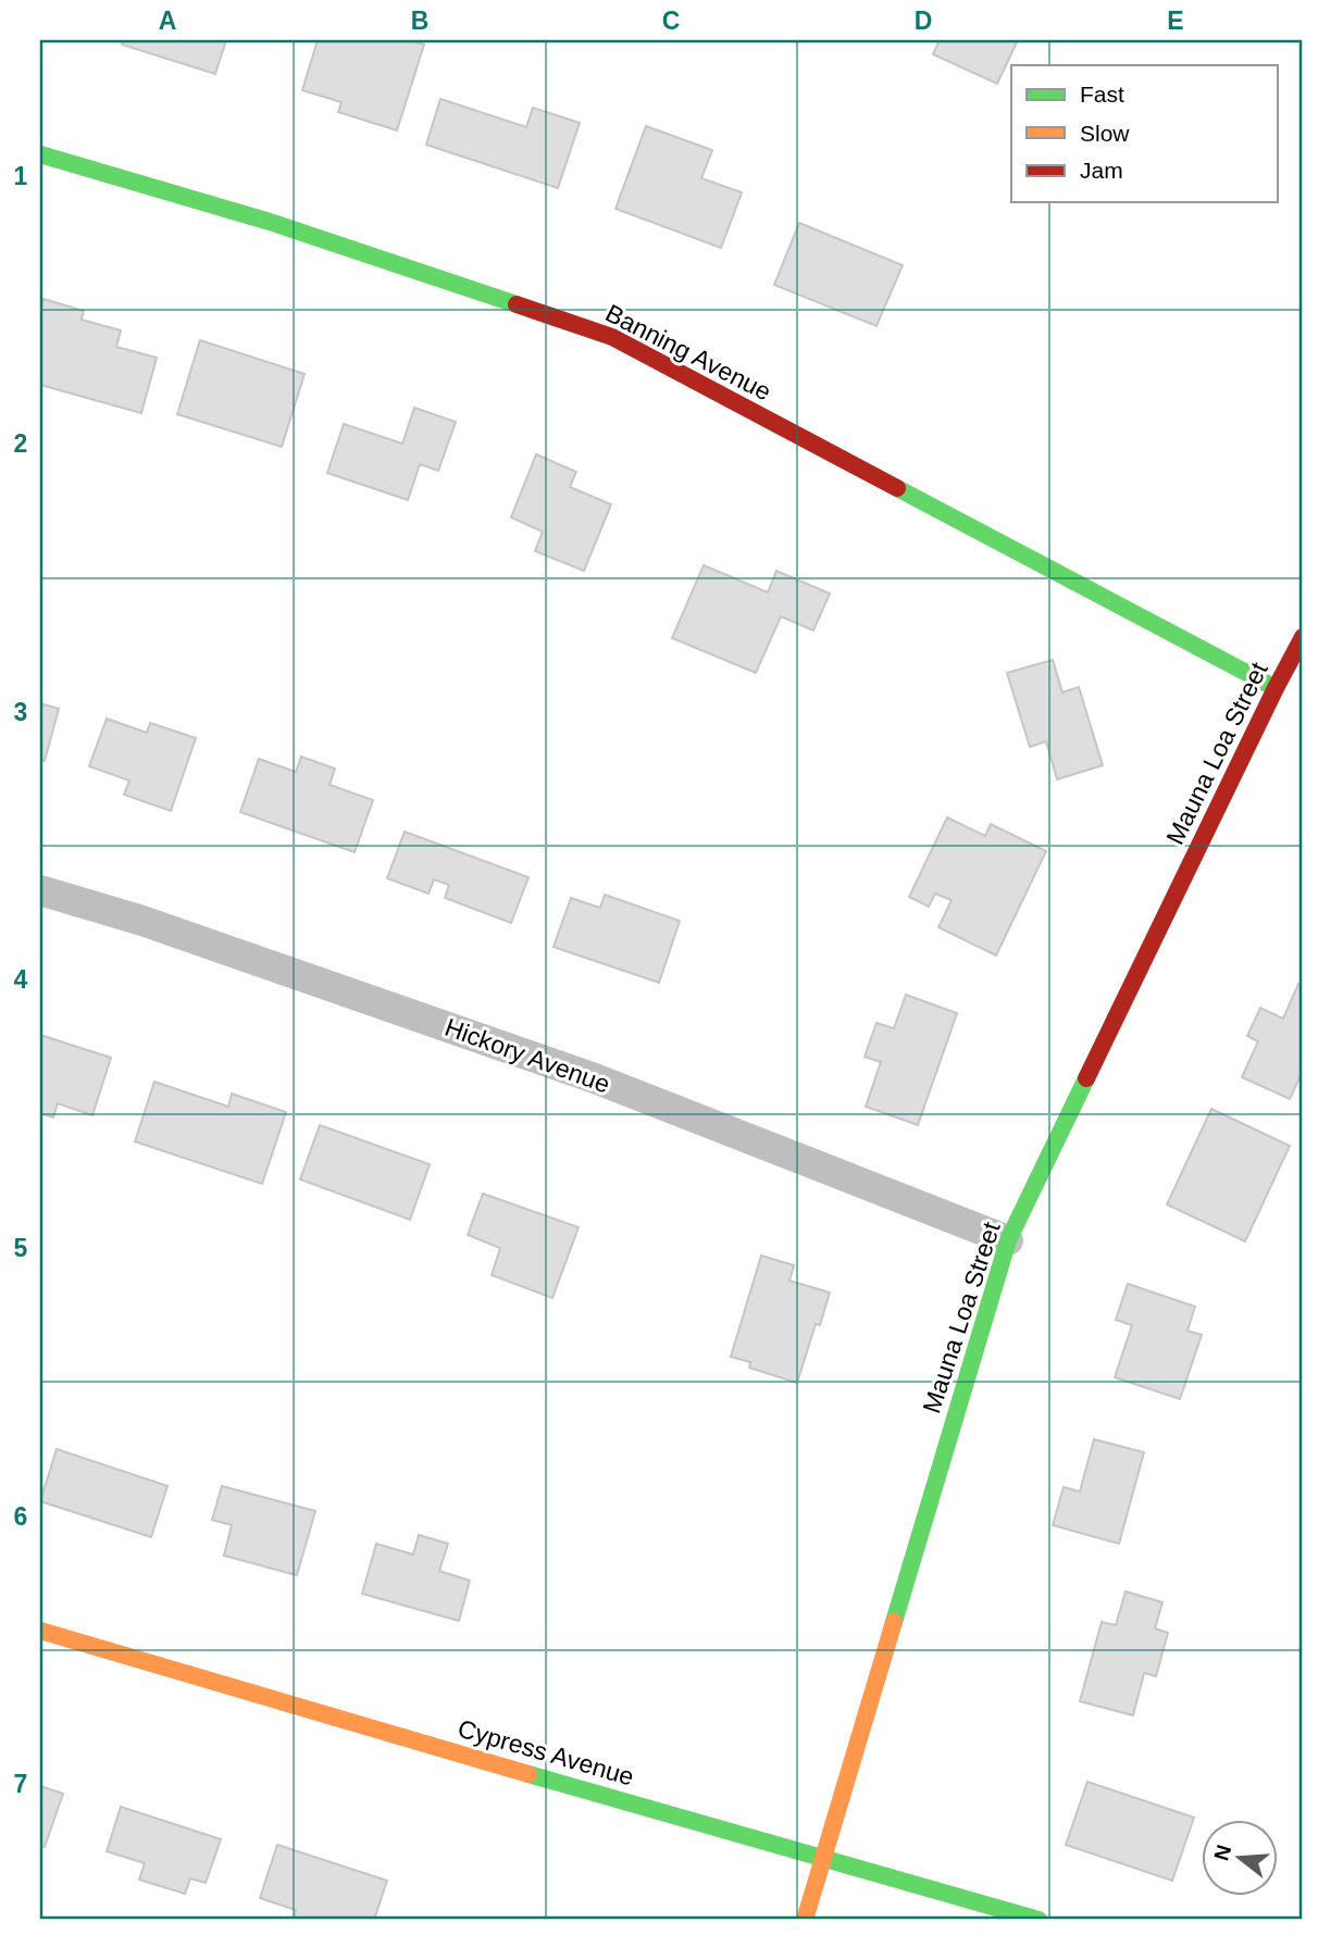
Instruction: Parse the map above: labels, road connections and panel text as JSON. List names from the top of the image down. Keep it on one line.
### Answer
{"streets":{"street":["Banning Avenue","Mauna Loa Street","Hickory Avenue","Cypress Avenue"]},"crossings":[["Banning Avenue","Mauna Loa Street"],["Mauna Loa Street","Hickory Avenue"],["Mauna Loa Street","Cypress Avenue"]],"legend":["Fast","Slow","Jam"],"north":"left","grid":{"columns":["A","B","C","D","E"],"rows":["1","2","3","4","5","6","7"]}}
